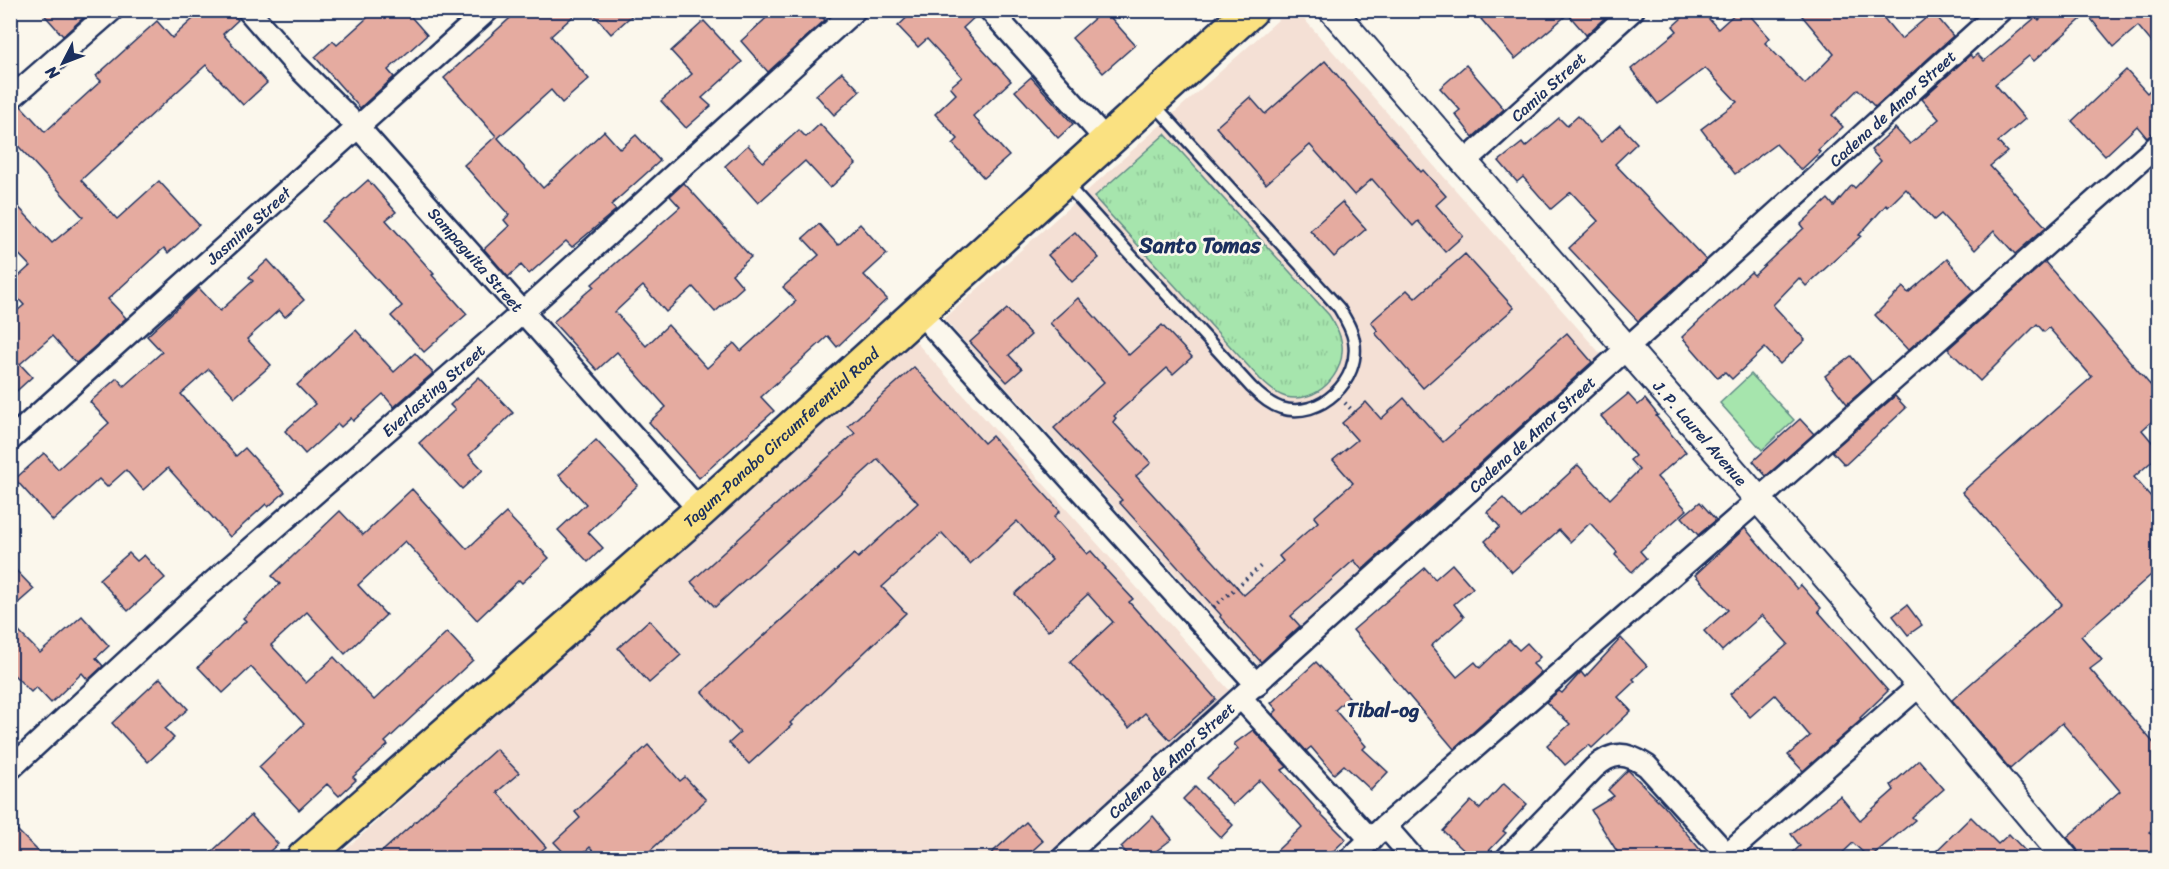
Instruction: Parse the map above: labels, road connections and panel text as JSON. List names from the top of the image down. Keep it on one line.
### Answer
{"streets":{"main road":["Tagum-Panabo Circumferential Road"],"street":["Camia Street","Cadena de Amor Street","Jasmine Street","Sampaguita Street","Everlasting Street","J. P. Laurel Avenue"]},"crossings":[["Camia Street","J. P. Laurel Avenue"],["Cadena de Amor Street","J. P. Laurel Avenue"],["Jasmine Street","Sampaguita Street"],["Sampaguita Street","Everlasting Street"],["Sampaguita Street","Tagum-Panabo Circumferential Road"]],"districts":["Santo Tomas","Tibal-og"],"north":"bottom left"}
